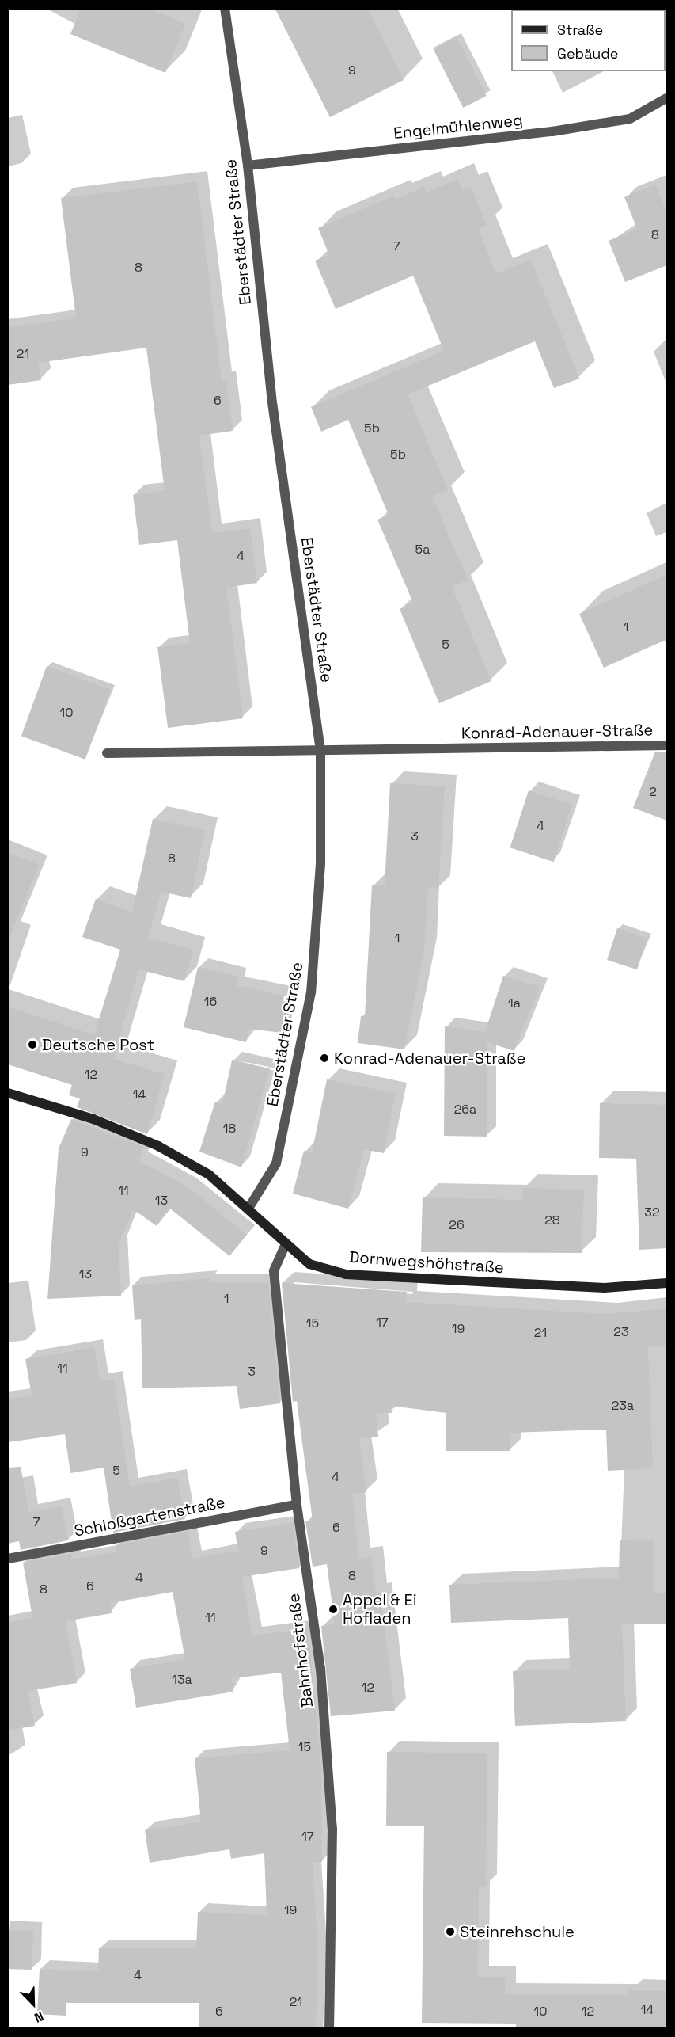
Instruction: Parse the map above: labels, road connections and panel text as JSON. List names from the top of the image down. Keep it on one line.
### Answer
{"streets":{"street":["Engelmühlenweg","Eberstädter Straße","Konrad-Adenauer-Straße","Dornwegshöhstraße","Schloßgartenstraße","Bahnhofstraße"]},"crossings":[["Engelmühlenweg","Eberstädter Straße"],["Eberstädter Straße","Konrad-Adenauer-Straße"],["Eberstädter Straße","Dornwegshöhstraße"],["Dornwegshöhstraße","Bahnhofstraße"],["Schloßgartenstraße","Bahnhofstraße"]],"places":["Deutsche Post","Konrad-Adenauer-Straße","Appel & Ei Hofladen","Steinrehschule"],"house_numbers":["9","8","7","8","21","6","5b","5b","5a","4","1","5","10","2","4","3","8","1","16","1a","12","14","26a","18","9","11","13","32","28","26","13","1","17","15","19","23","21","11","3","23a","5","4","7","6","9","8","4","6","8","11","13a","12","15","17","19","4","21","14","6","10","12"],"legend":["Straße","Gebäude"],"north":"bottom right"}
